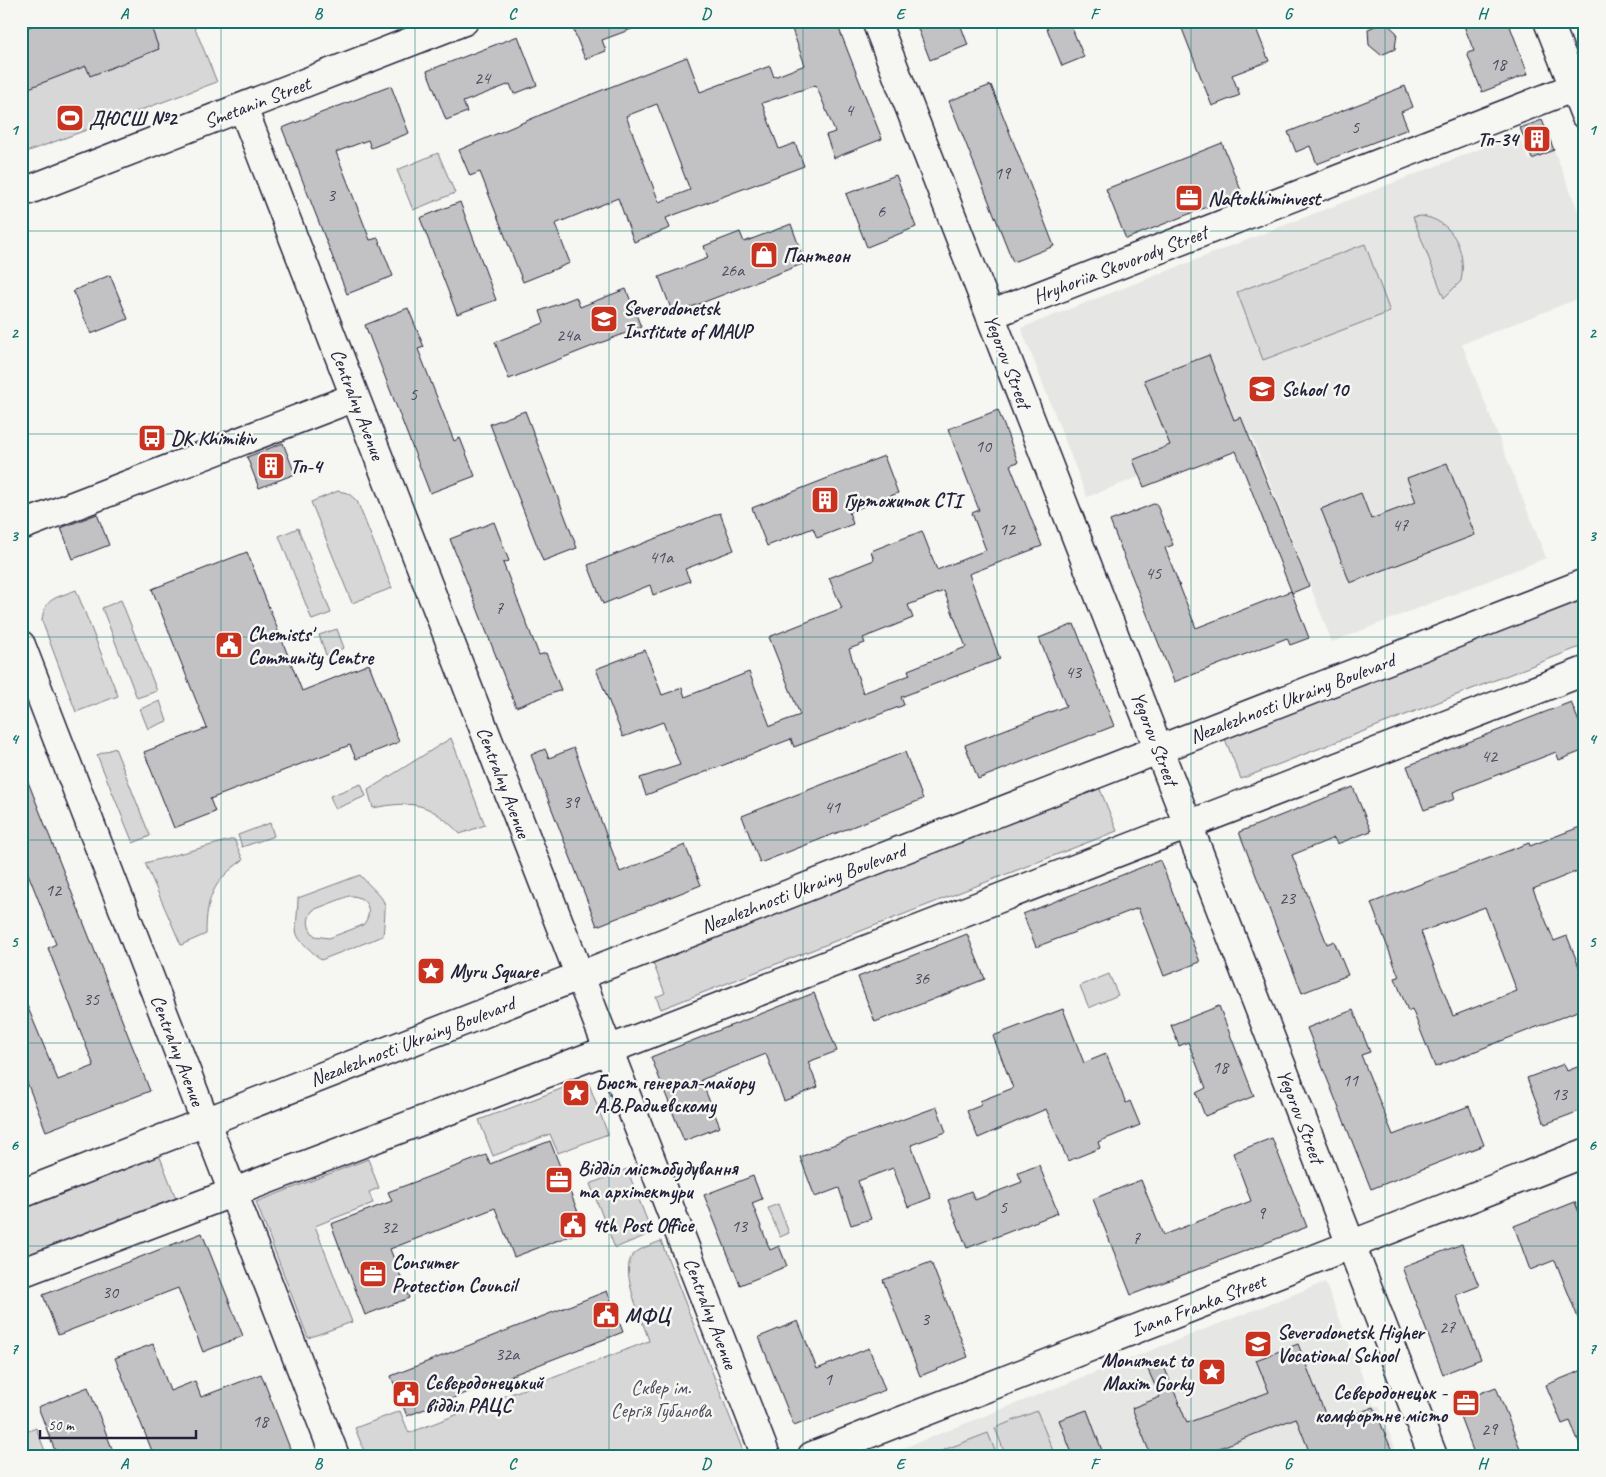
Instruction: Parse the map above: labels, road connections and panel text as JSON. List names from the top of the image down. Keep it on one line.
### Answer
{"streets":{"street":["Smetanin Street","Hryhoriia Skovorody Street","Yegorov Street","Centralny Avenue","Nezalezhnosti Ukrainy Boulevard","Ivana Franka Street"]},"crossings":[["Smetanin Street","Centralny Avenue"],["Hryhoriia Skovorody Street","Yegorov Street"],["Yegorov Street","Nezalezhnosti Ukrainy Boulevard"],["Yegorov Street","Ivana Franka Street"],["Centralny Avenue","Nezalezhnosti Ukrainy Boulevard"]],"parks":["Сквер ім. Сергія Губанова"],"places":{"sports":["ДЮСШ №2"],"building":["Тп-34","Тп-4","Гуртожиток СТІ"],"office":["Naftokhiminvest","Відділ містобудування та архітектури","Consumer Protection Council","Сєвєродонецьк - комфортне місто"],"shop":["Пантеон"],"school or university":["Severodonetsk Institute of MAUP","School 10","Severodonetsk Higher Vocational School"],"bus stop":["DK Khimikiv"],"public building":["Chemists' Community Centre","4th Post Office","МФЦ","Сєвєродонецький відділ РАЦС"],"place":["Myru Square","Бюст генерал-майору А.В.Радиевскому","Monument to Maxim Gorky"]},"house_numbers":["18","24","4","5","19","3","6","26а","24а","5","10","47","12","41а","45","7","43","42","39","41","12","23","36","35","18","11","13","5","9","13","32","7","30","3","27","32а","1","18","29"],"scale_bar":"50 m","grid":{"columns":["A","B","C","D","E","F","G","H"],"rows":["1","2","3","4","5","6","7"]}}
